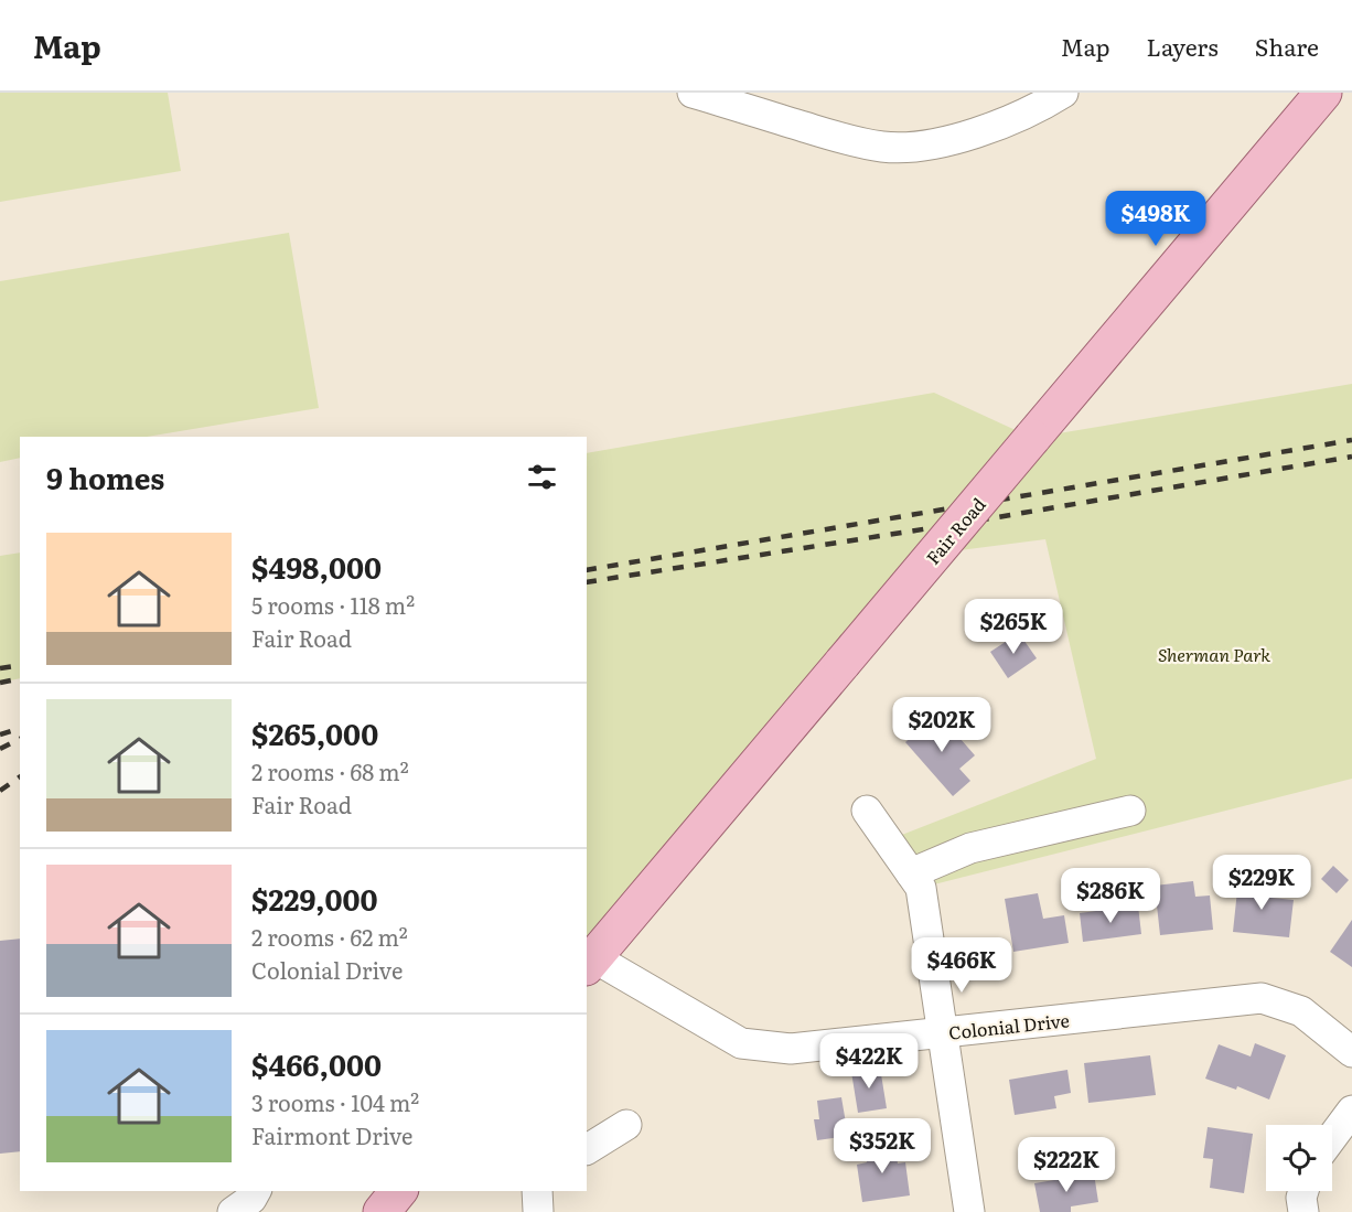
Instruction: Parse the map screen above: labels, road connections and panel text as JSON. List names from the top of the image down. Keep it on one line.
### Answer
{"streets":{"main road":["Fair Road"],"street":["Colonial Drive"]},"crossings":[["Fair Road","Colonial Drive"]],"parks":["Sherman Park"],"page":{"header":"Map","nav":["Map","Layers","Share"],"price":["$498K","$265K","$202K","$229K","$286K","$466K","$422K","$352K","$222K"],"heading":"9 homes","list":[{"name":"$498,000","note":"5 rooms · 118 m² · Fair Road"},{"name":"$265,000","note":"2 rooms · 68 m² · Fair Road"},{"name":"$229,000","note":"2 rooms · 62 m² · Colonial Drive"},{"name":"$466,000","note":"3 rooms · 104 m² · Fairmont Drive"}]}}
